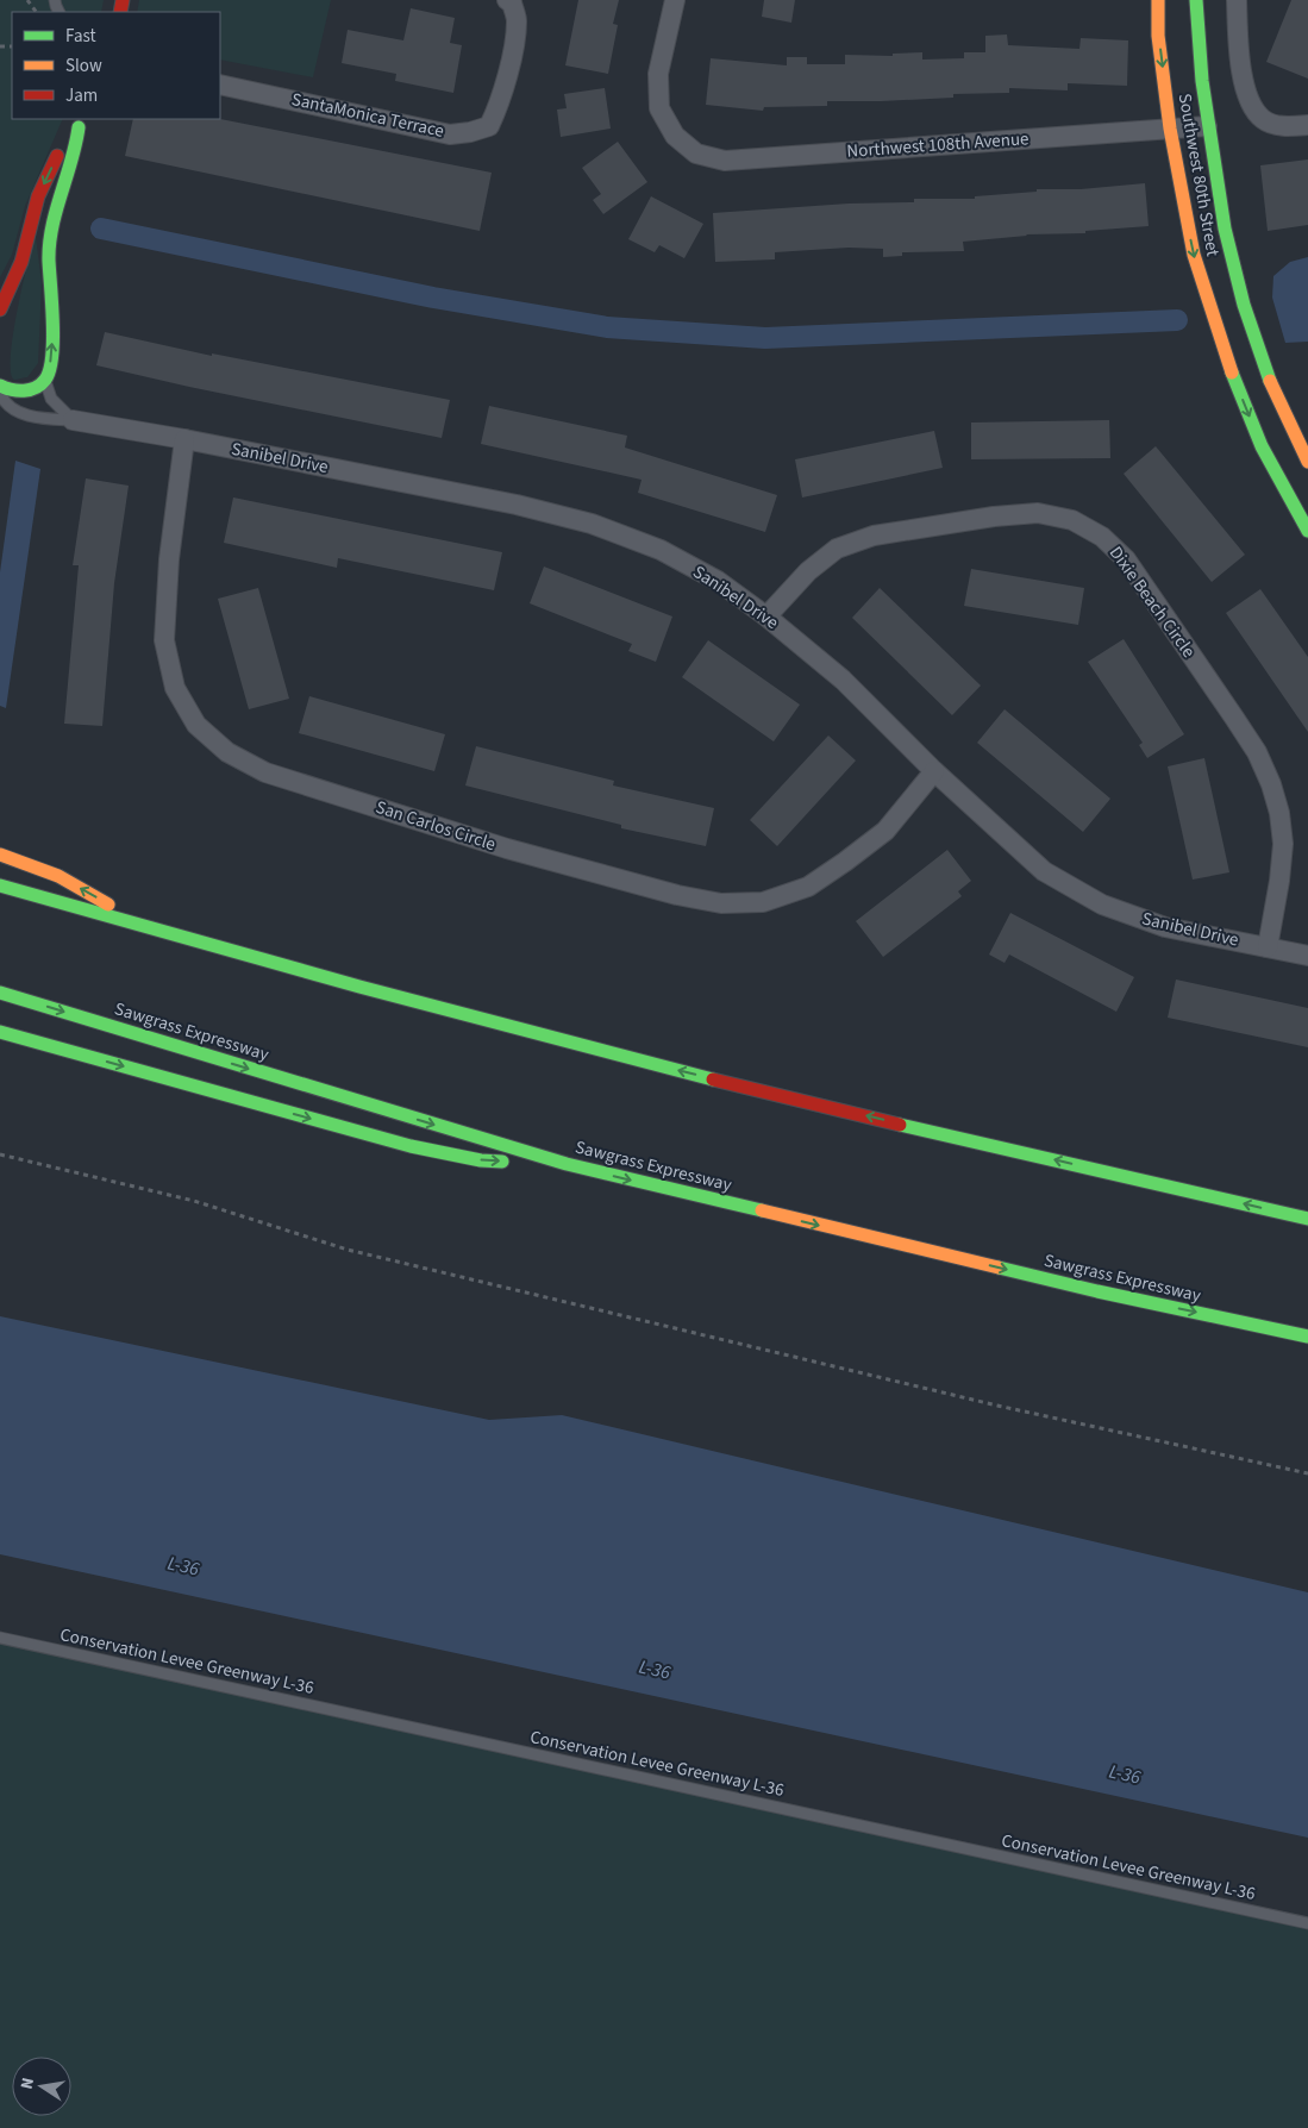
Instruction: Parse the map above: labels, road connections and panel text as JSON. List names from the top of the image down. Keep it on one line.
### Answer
{"streets":{"main road":["Southwest 80th Street","Sawgrass Expressway"],"street":["SantaMonica Terrace","Northwest 108th Avenue","Sanibel Drive","Dixie Beach Circle","San Carlos Circle"],"lane":["Conservation Levee Greenway L-36"]},"crossings":[["Northwest 108th Avenue","Southwest 80th Street"],["Sanibel Drive","Dixie Beach Circle"],["Sanibel Drive","San Carlos Circle"]],"water":["L-36"],"legend":["Fast","Slow","Jam"],"north":"left"}
